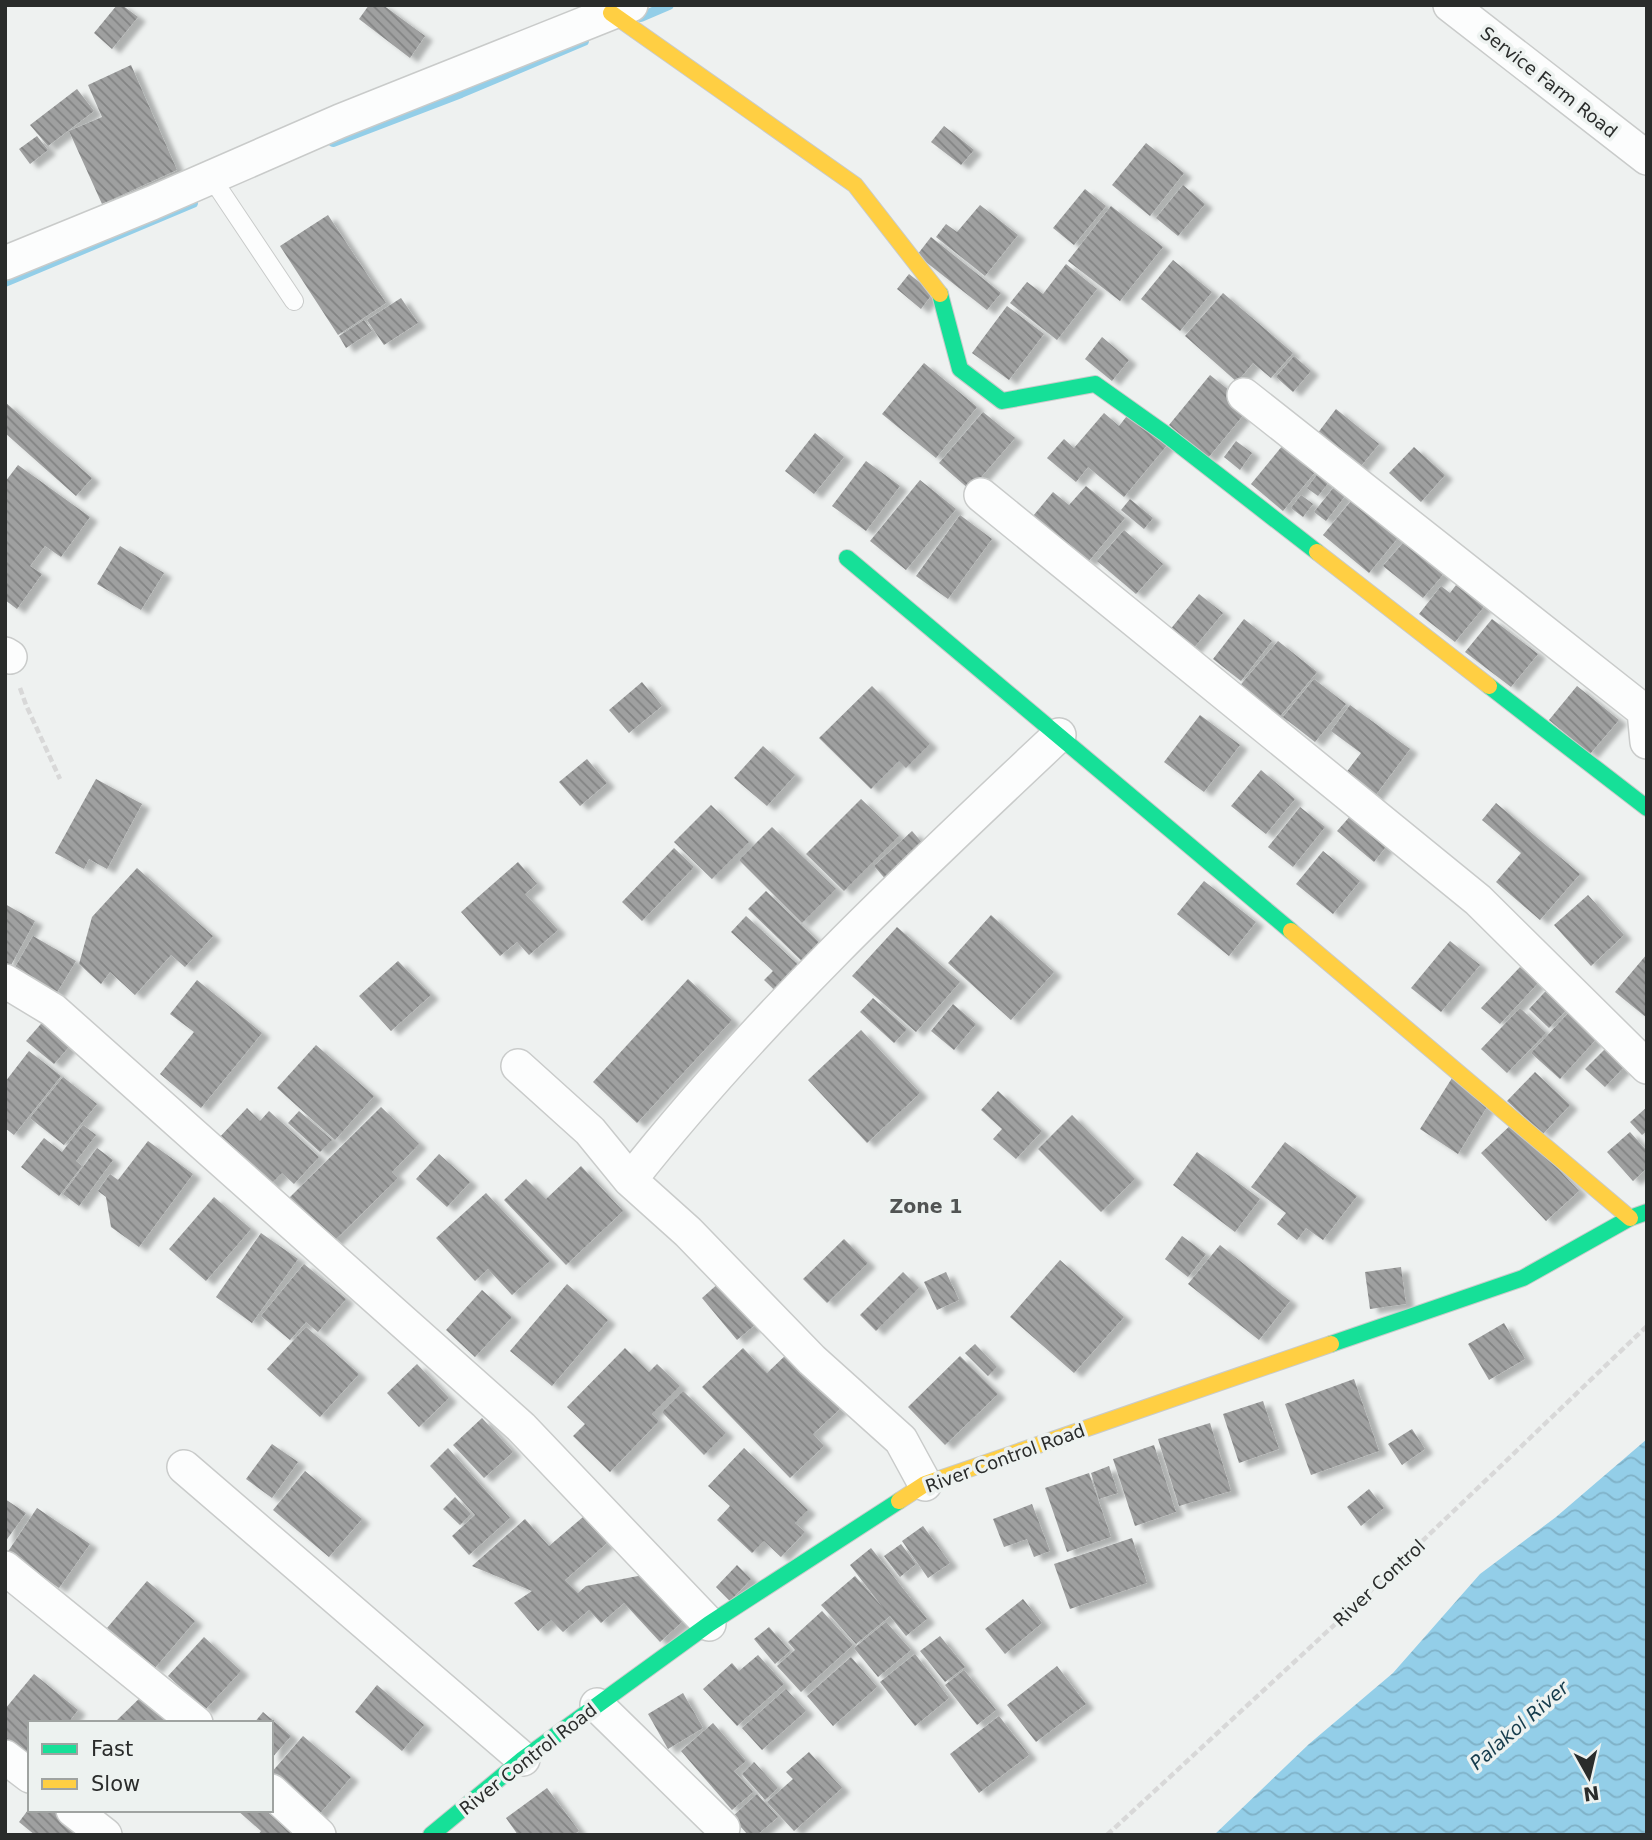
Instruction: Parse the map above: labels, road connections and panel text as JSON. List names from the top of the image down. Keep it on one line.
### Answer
{"streets":{"street":["Service Farm Road","River Control Road"],"path":["River Control"]},"districts":["Zone 1"],"water":["Palakol River"],"legend":["Fast","Slow"],"north":"bottom"}
